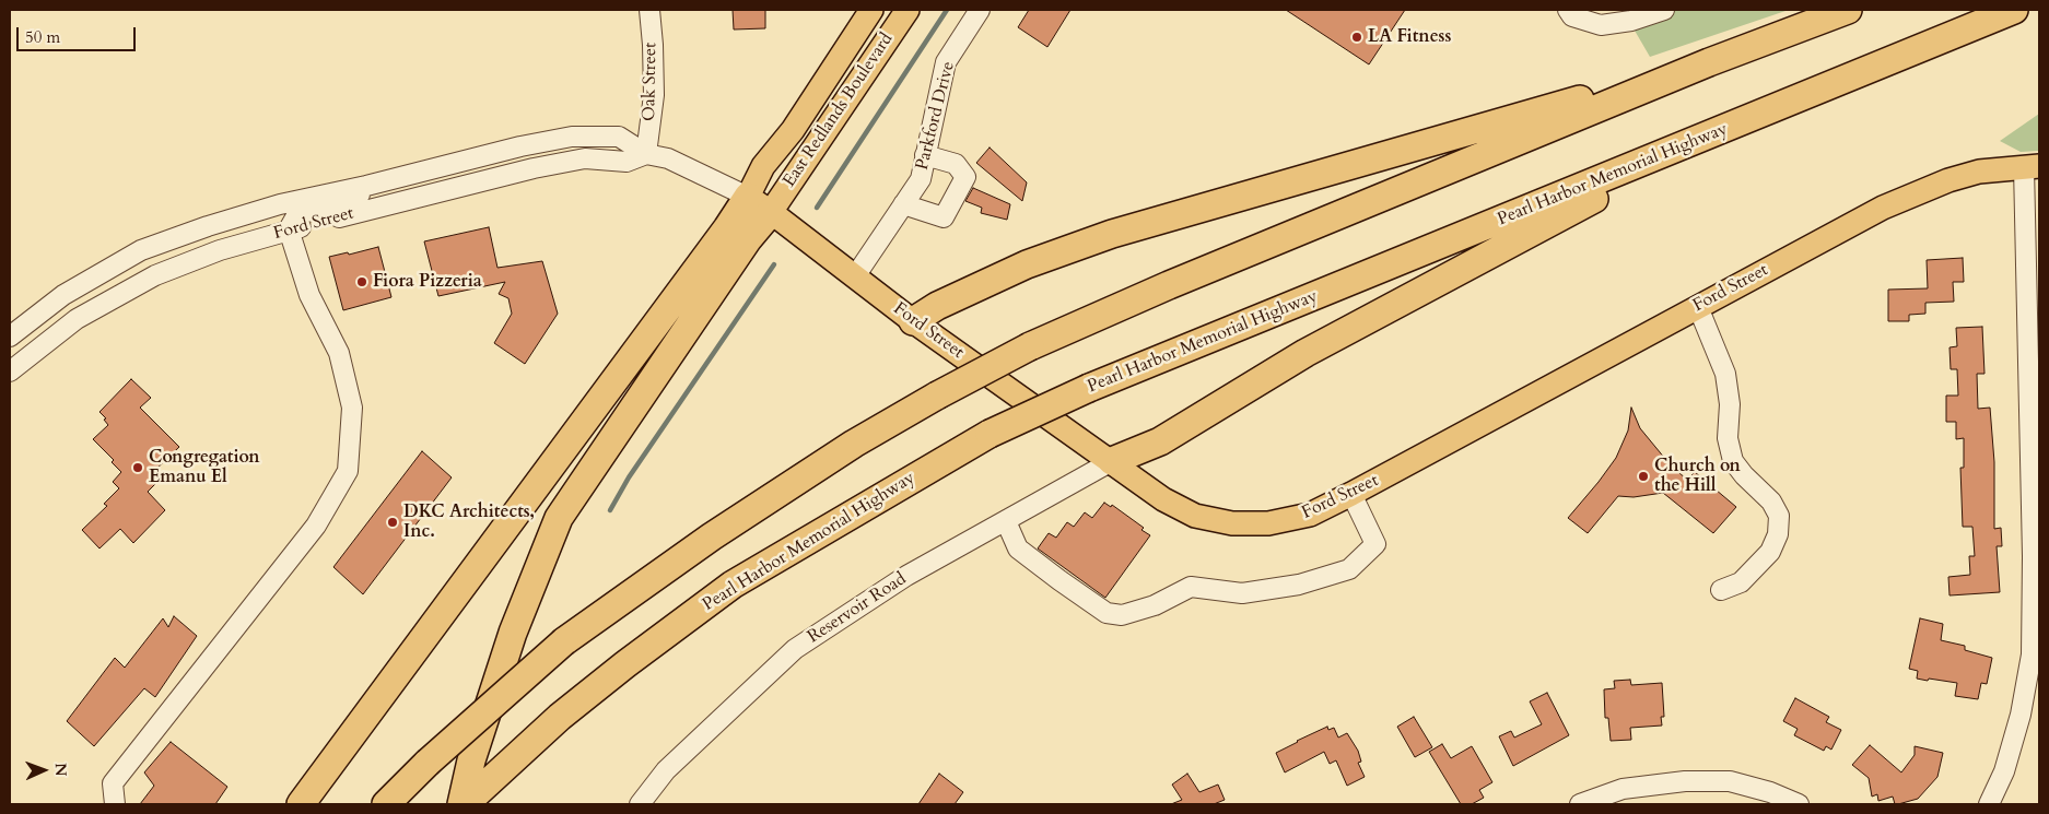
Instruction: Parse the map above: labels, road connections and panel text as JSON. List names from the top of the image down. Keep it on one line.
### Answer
{"streets":{"highway":["Pearl Harbor Memorial Highway"],"main road":["East Redlands Boulevard","Ford Street"],"street":["Oak Street","Parkford Drive","Reservoir Road"]},"crossings":[["Oak Street","Ford Street"],["East Redlands Boulevard","Ford Street"],["Parkford Drive","Ford Street"],["Ford Street","Reservoir Road"]],"places":["LA Fitness","Fiora Pizzeria","Congregation Emanu El","Church on the Hill","DKC Architects, Inc."],"scale_bar":"50 m","north":"right"}
